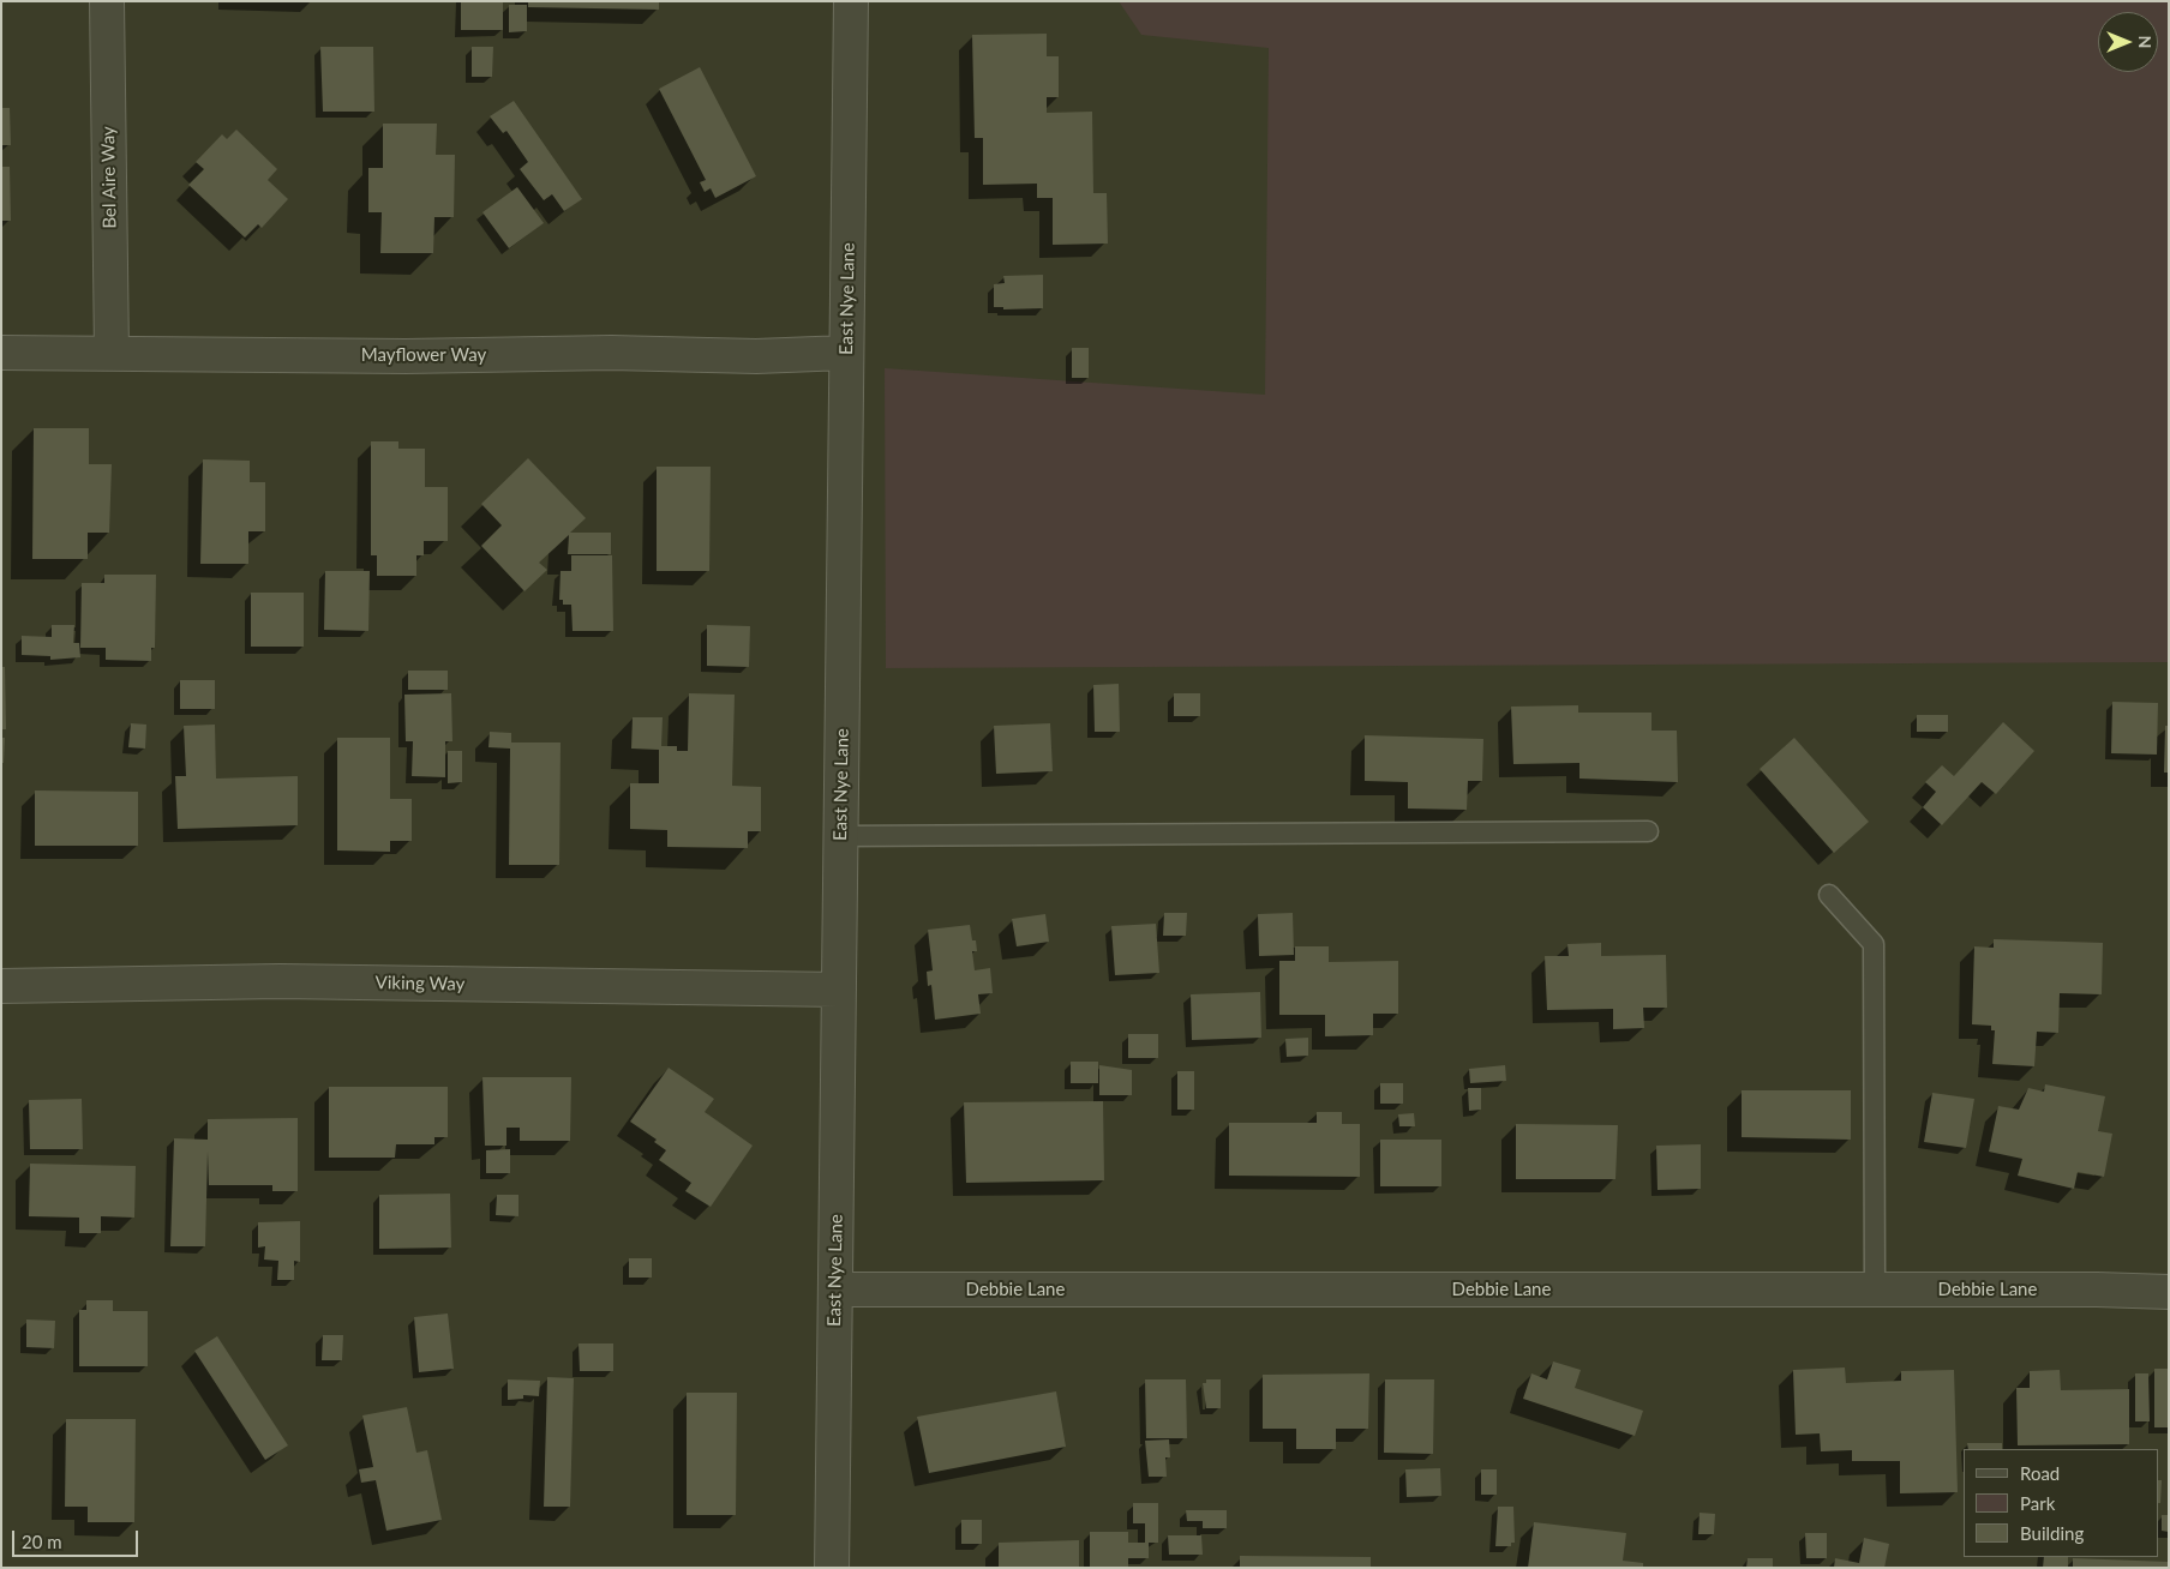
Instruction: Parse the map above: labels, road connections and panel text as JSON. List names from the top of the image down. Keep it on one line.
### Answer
{"streets":{"street":["Bel Aire Way","East Nye Lane","Mayflower Way","Viking Way","Debbie Lane"]},"crossings":[["Bel Aire Way","Mayflower Way"],["East Nye Lane","Mayflower Way"],["East Nye Lane","Viking Way"],["East Nye Lane","Debbie Lane"]],"legend":["Road","Park","Building"],"scale_bar":"20 m","north":"right"}
